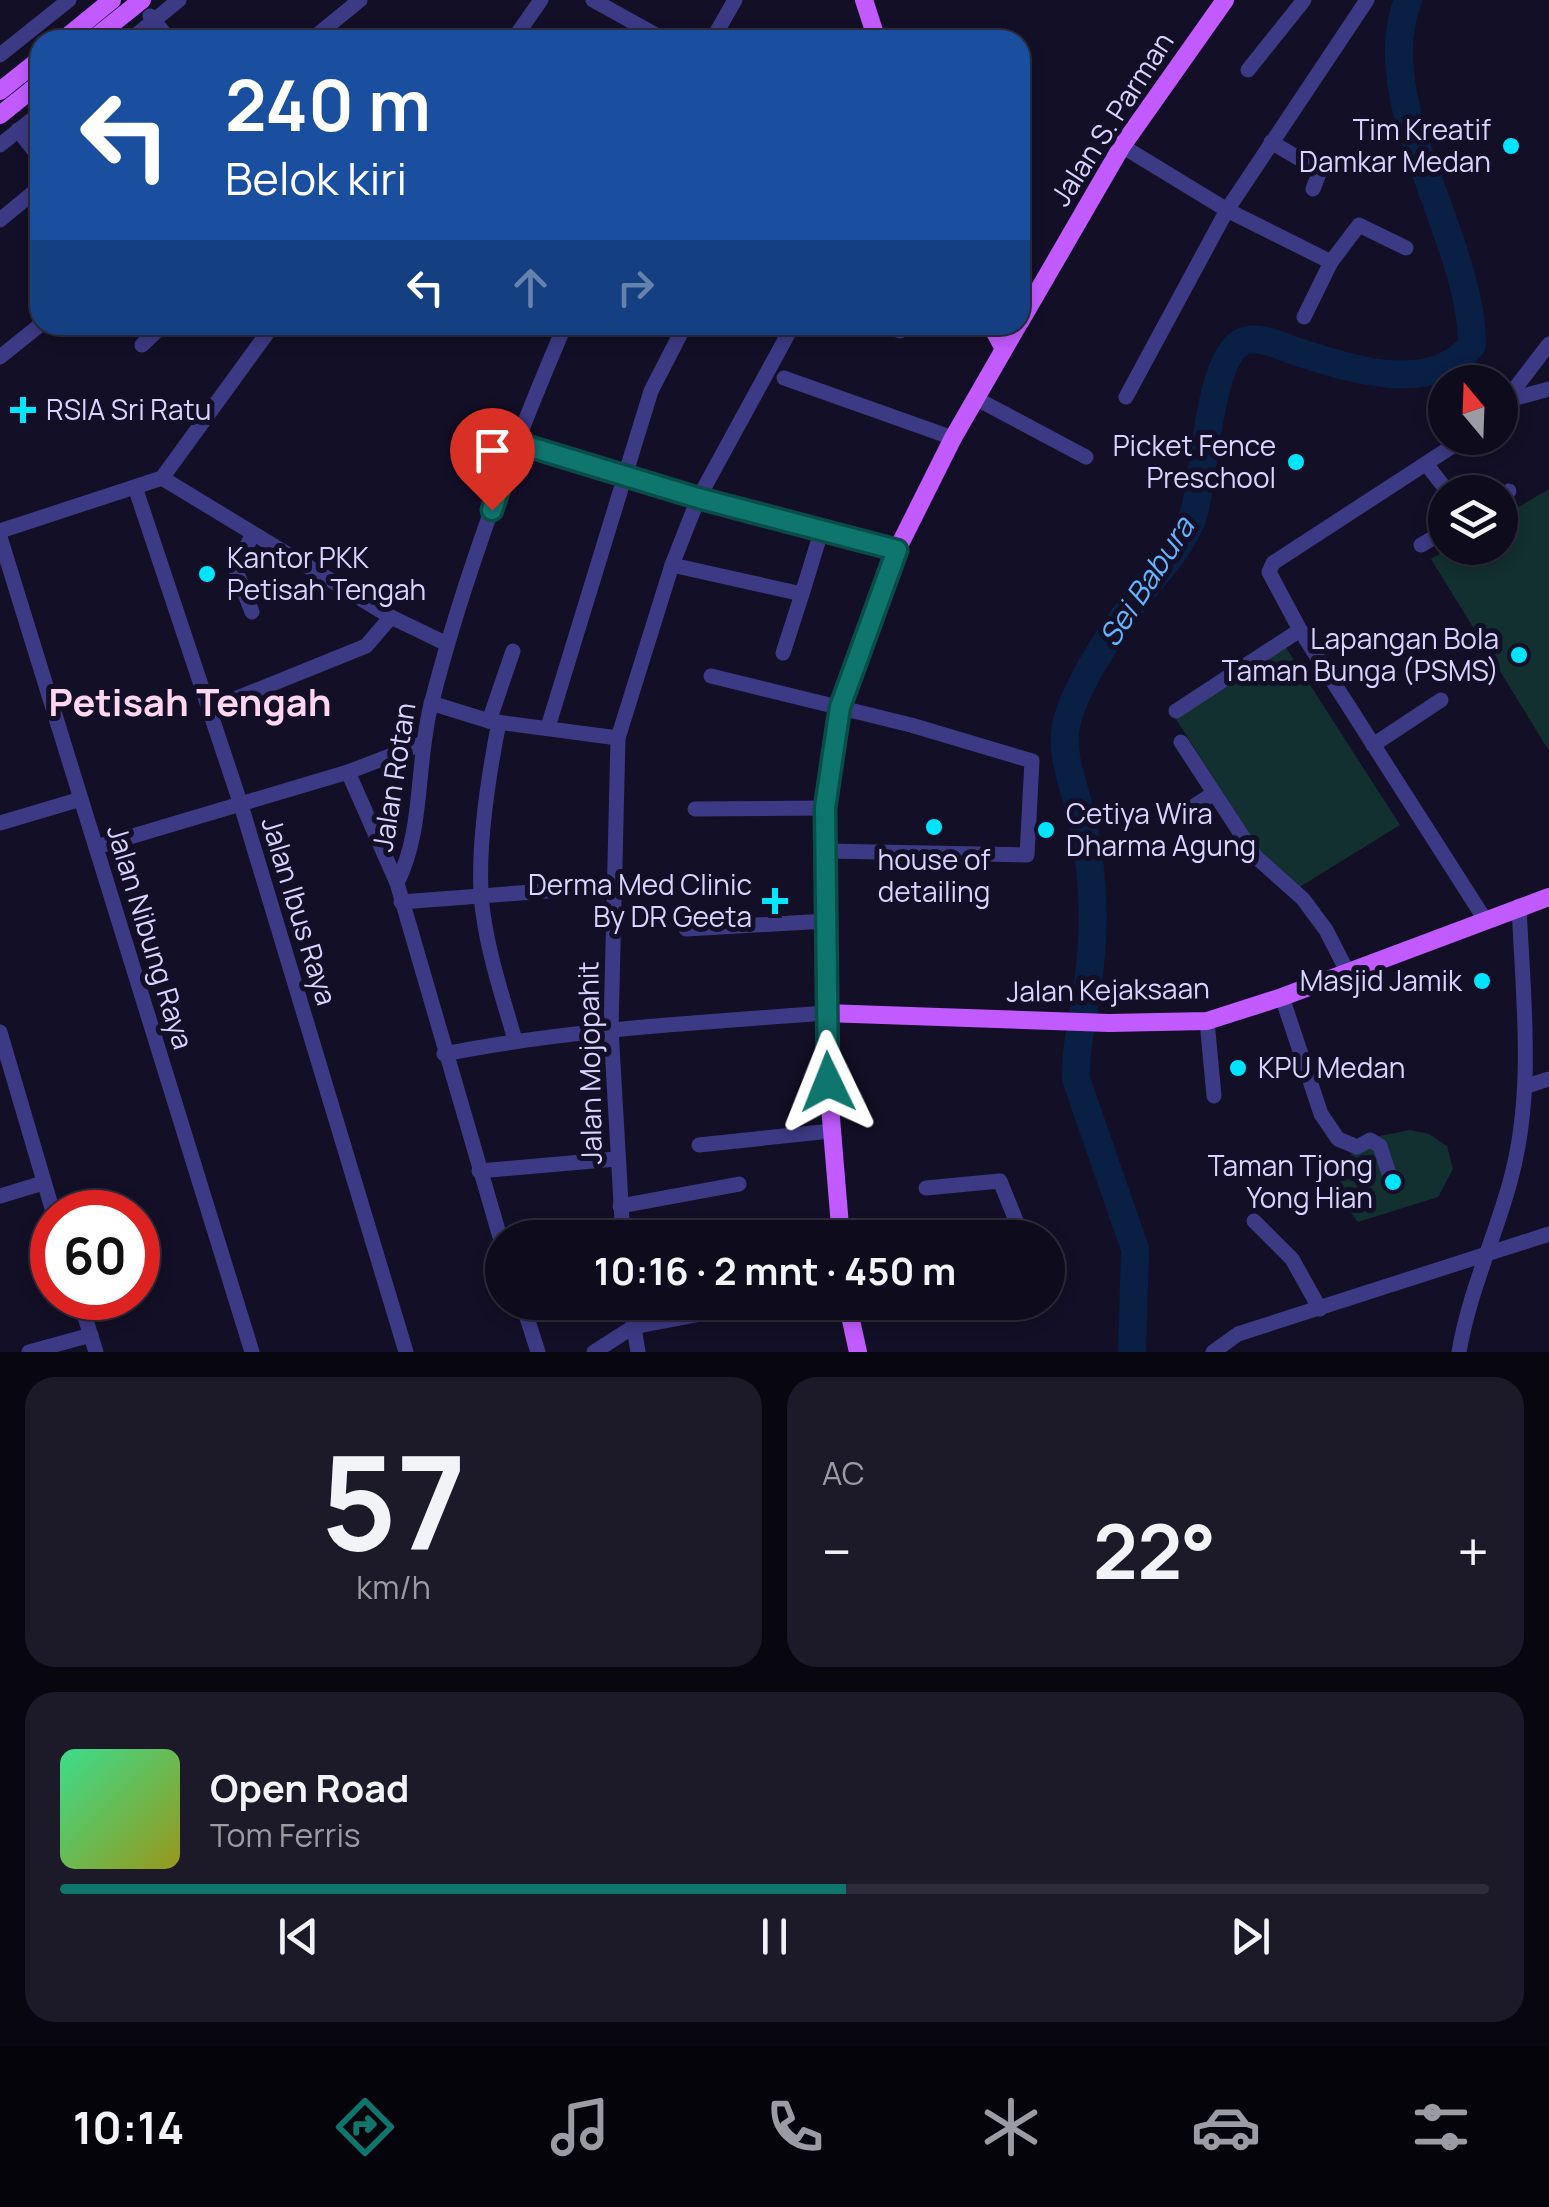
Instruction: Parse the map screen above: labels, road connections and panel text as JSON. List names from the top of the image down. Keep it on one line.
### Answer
{"streets":{"main road":["Jalan S. Parman","Jalan Kejaksaan"],"street":["Jalan Rotan","Jalan Ibus Raya","Jalan Nibung Raya","Jalan Mojopahit"]},"crossings":[["Jalan S. Parman","Jalan Kejaksaan"]],"districts":["Petisah Tengah"],"water":["Sei Babura"],"places":{"other":["Tim Kreatif Damkar Medan","Picket Fence Preschool","Kantor PKK Petisah Tengah","Lapangan Bola Taman Bunga (PSMS)","house of detailing","Cetiya Wira Dharma Agung","Masjid Jamik","KPU Medan","Taman Tjong Yong Hian"],"health":["RSIA Sri Ratu","Derma Med Clinic By DR Geeta"]},"north":"top","page":{"turn":["240 m","Belok kiri"],"limit":"60","trip":"10:16 · 2 mnt · 450 m","tile":[["57","km/h"],"AC"],"heat":["−","22°","+"],"song":["Open Road","Tom Ferris"],"tabs":"10:14"}}
